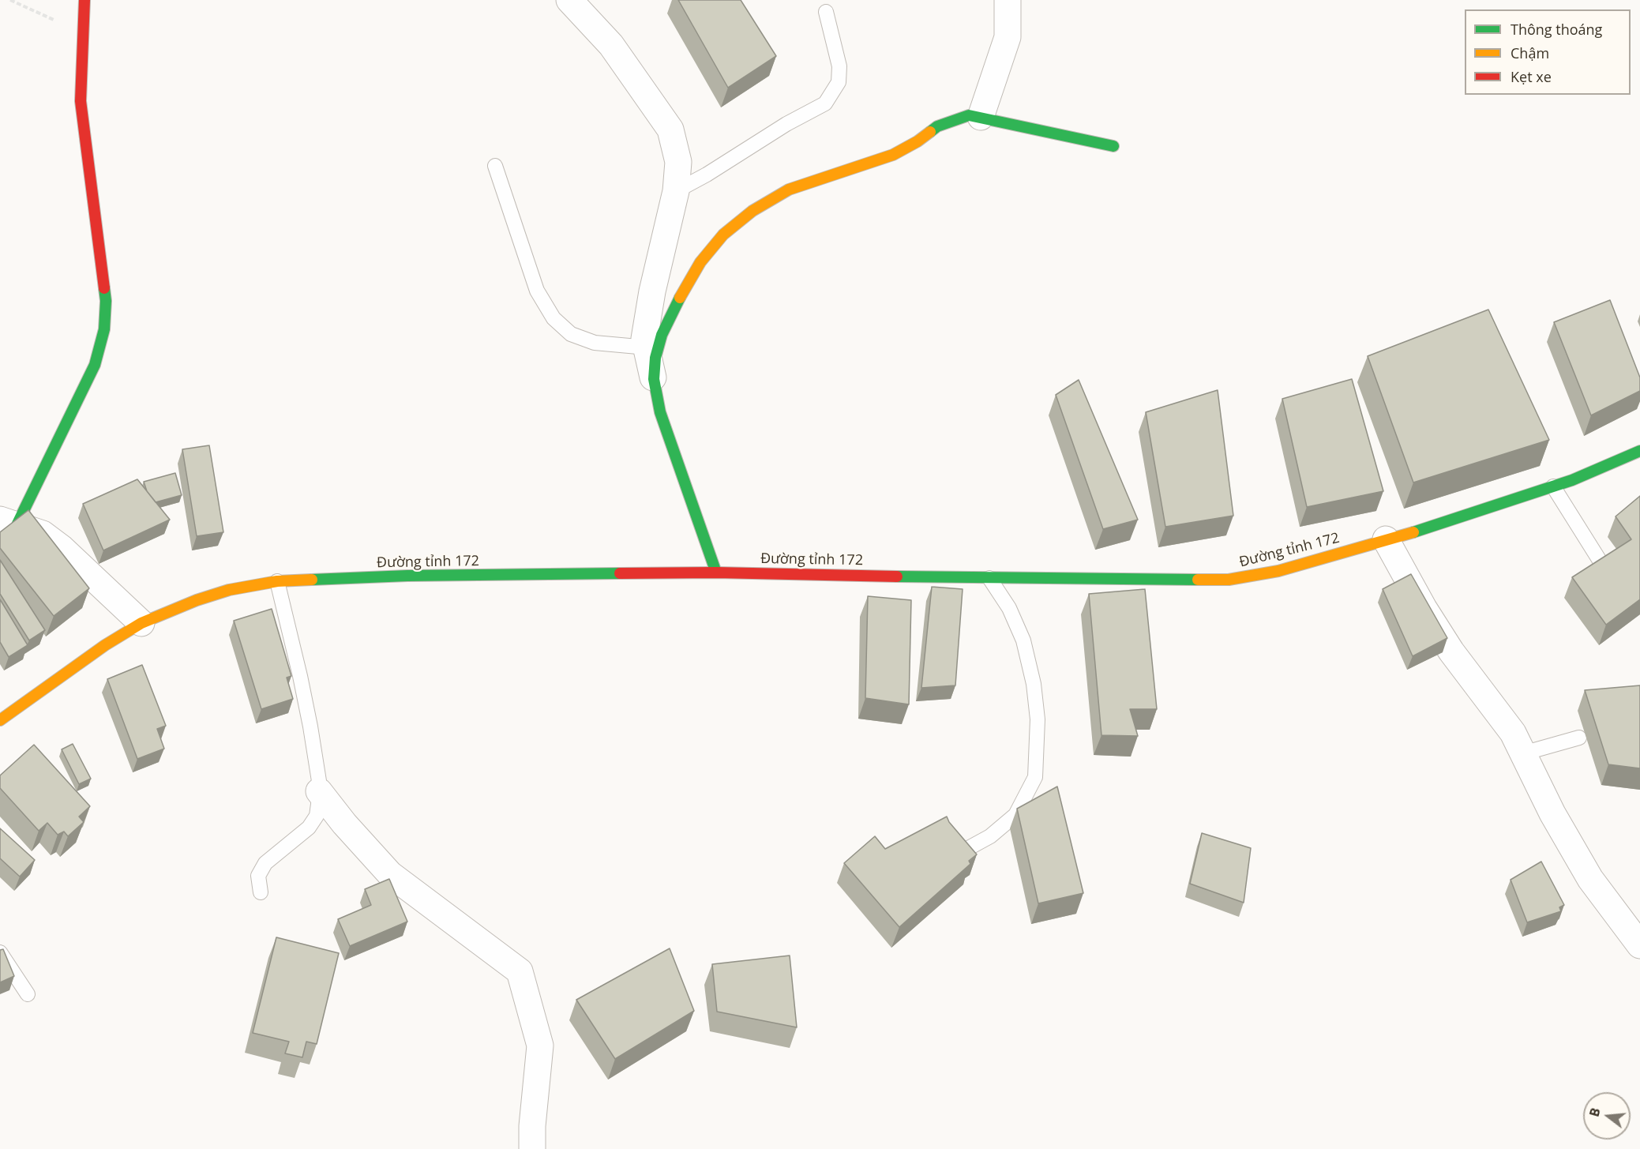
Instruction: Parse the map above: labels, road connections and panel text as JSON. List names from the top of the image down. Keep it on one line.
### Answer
{"streets":{"main road":["Đường tỉnh 172"]},"legend":["Thông thoáng","Chậm","Kẹt xe"],"north":"left"}
